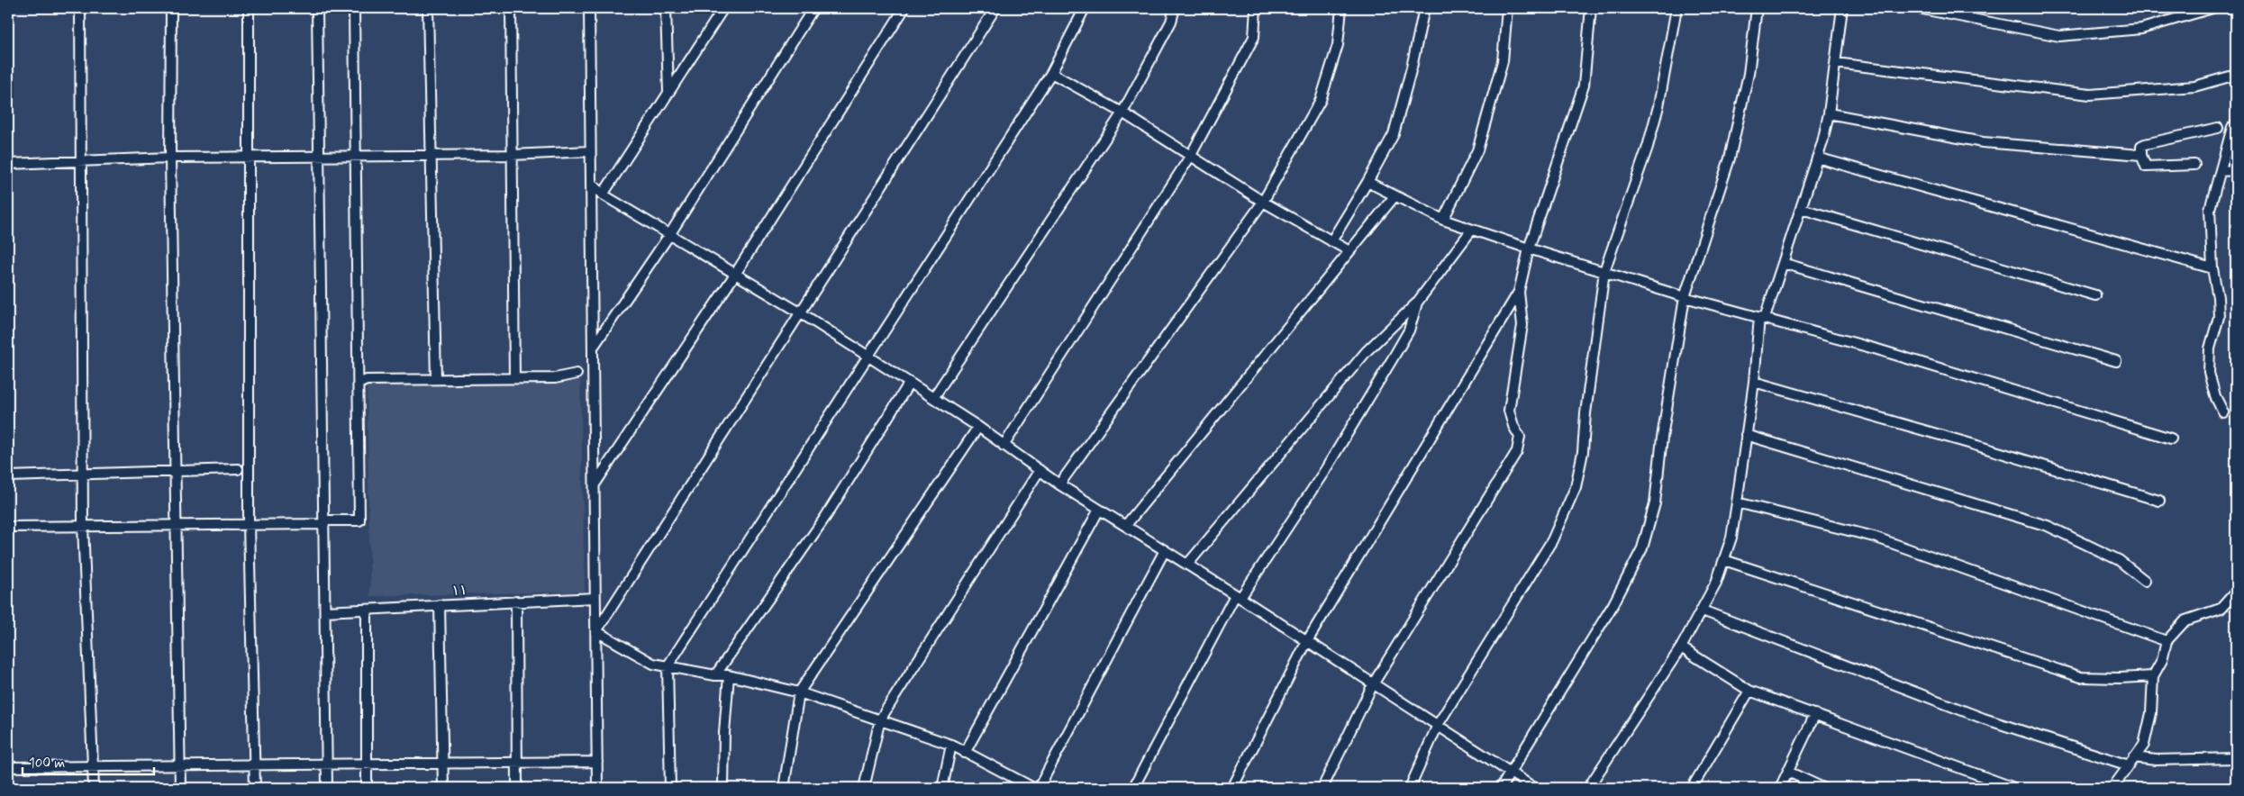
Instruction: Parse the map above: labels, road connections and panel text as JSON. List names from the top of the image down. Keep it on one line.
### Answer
{"streets":{"street":["۱۱"]},"scale_bar":"100 m"}
